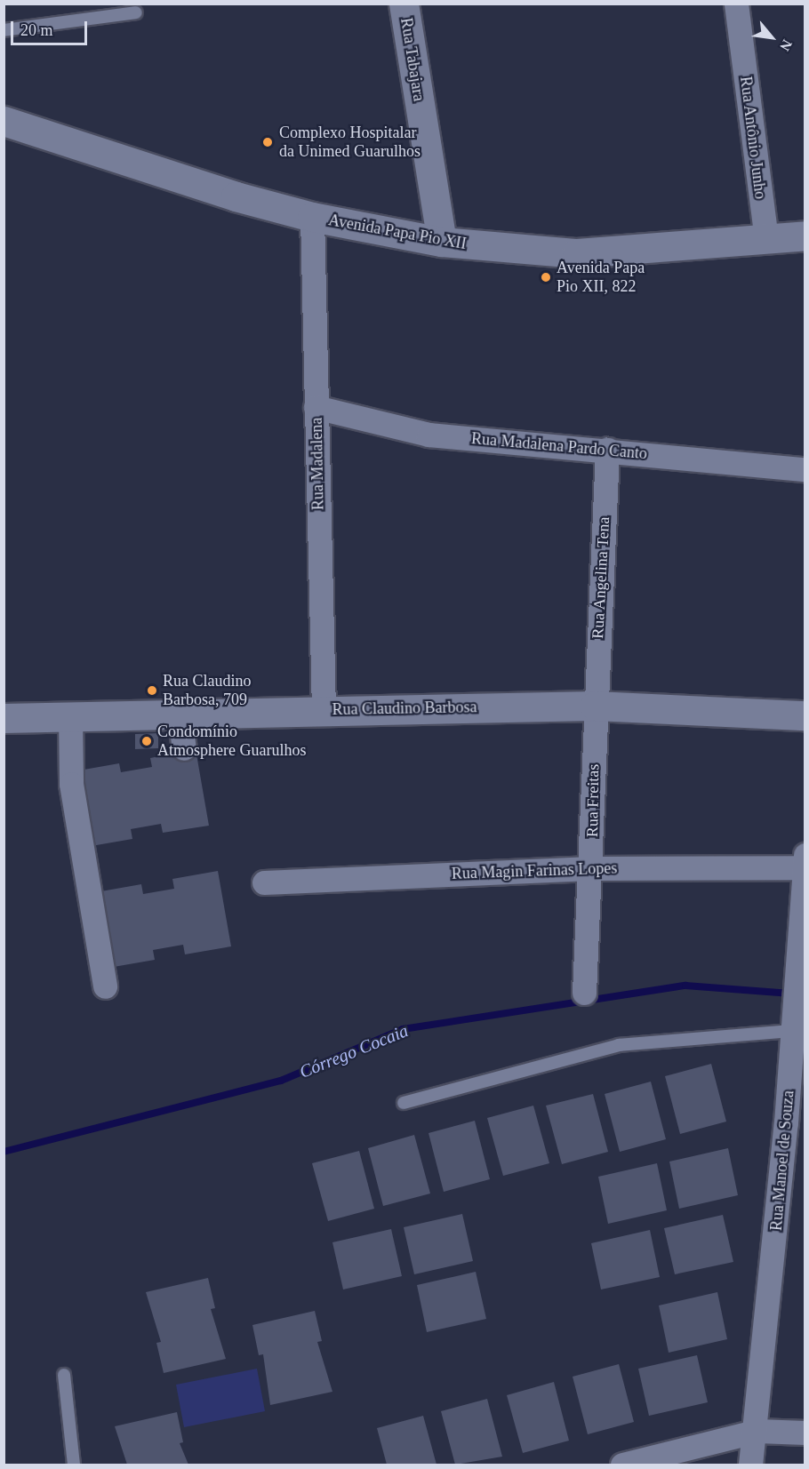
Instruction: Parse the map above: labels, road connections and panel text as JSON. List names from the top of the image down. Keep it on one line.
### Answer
{"streets":{"street":["Rua Tabajara","Rua Antônio Junho","Avenida Papa Pio XII","Rua Madalena Pardo Canto","Rua Madalena","Rua Angelina Tena","Rua Claudino Barbosa","Rua Freitas","Rua Magin Farinas Lopes","Rua Manoel de Souza"]},"crossings":[["Rua Tabajara","Avenida Papa Pio XII"],["Rua Antônio Junho","Avenida Papa Pio XII"],["Avenida Papa Pio XII","Rua Madalena"],["Rua Madalena Pardo Canto","Rua Madalena"],["Rua Madalena Pardo Canto","Rua Angelina Tena"],["Rua Madalena","Rua Claudino Barbosa"],["Rua Angelina Tena","Rua Claudino Barbosa"],["Rua Angelina Tena","Rua Freitas"],["Rua Claudino Barbosa","Rua Freitas"],["Rua Freitas","Rua Magin Farinas Lopes"],["Rua Magin Farinas Lopes","Rua Manoel de Souza"]],"water":["Córrego Cocaia"],"places":["Complexo Hospitalar da Unimed Guarulhos","Avenida Papa Pio XII, 822","Rua Claudino Barbosa, 709","Condomínio Atmosphere Guarulhos"],"scale_bar":"20 m","north":"bottom right"}
